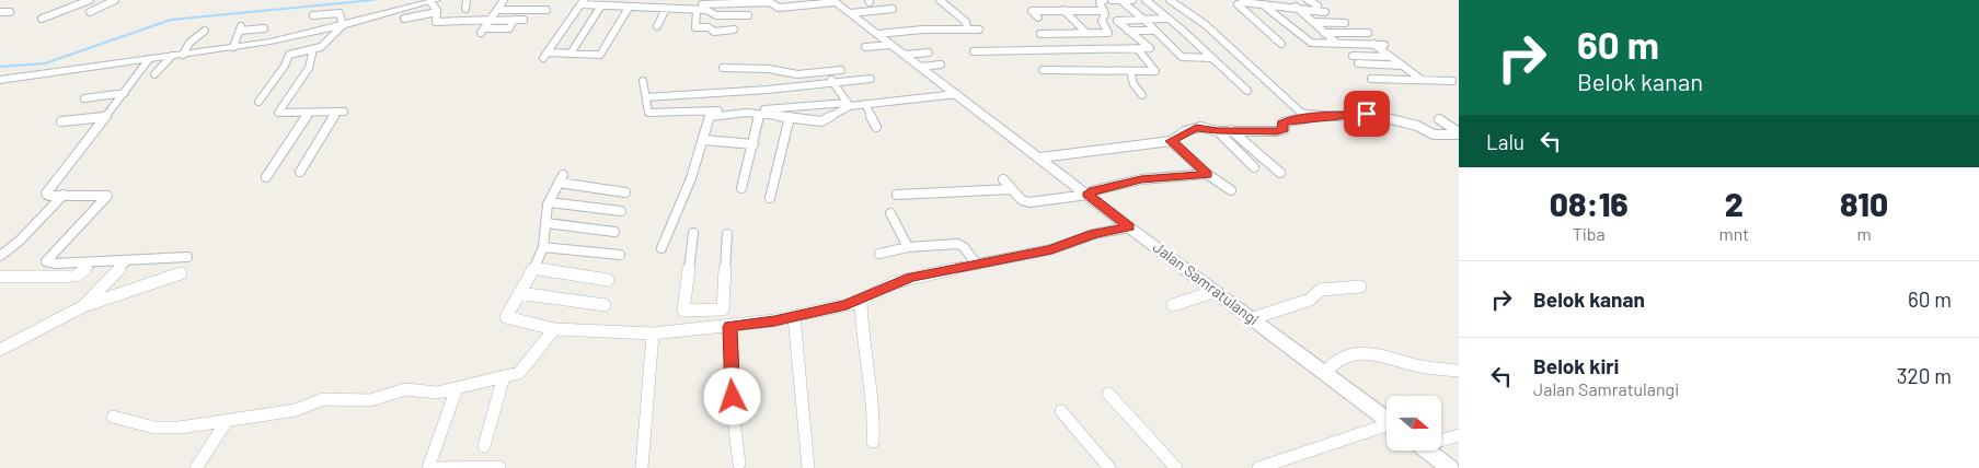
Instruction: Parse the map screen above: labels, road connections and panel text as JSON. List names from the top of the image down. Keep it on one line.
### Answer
{"streets":{"main road":["Jalan Samratulangi"]},"north":"right","page":{"turn":["60 m","Belok kanan"],"then":"Lalu","eta":["08:16","Tiba","2","mnt","810","m"],"list":[{"name":"Belok kanan","value":"60 m"},{"name":"Belok kiri","note":"Jalan Samratulangi","value":"320 m"}]}}
